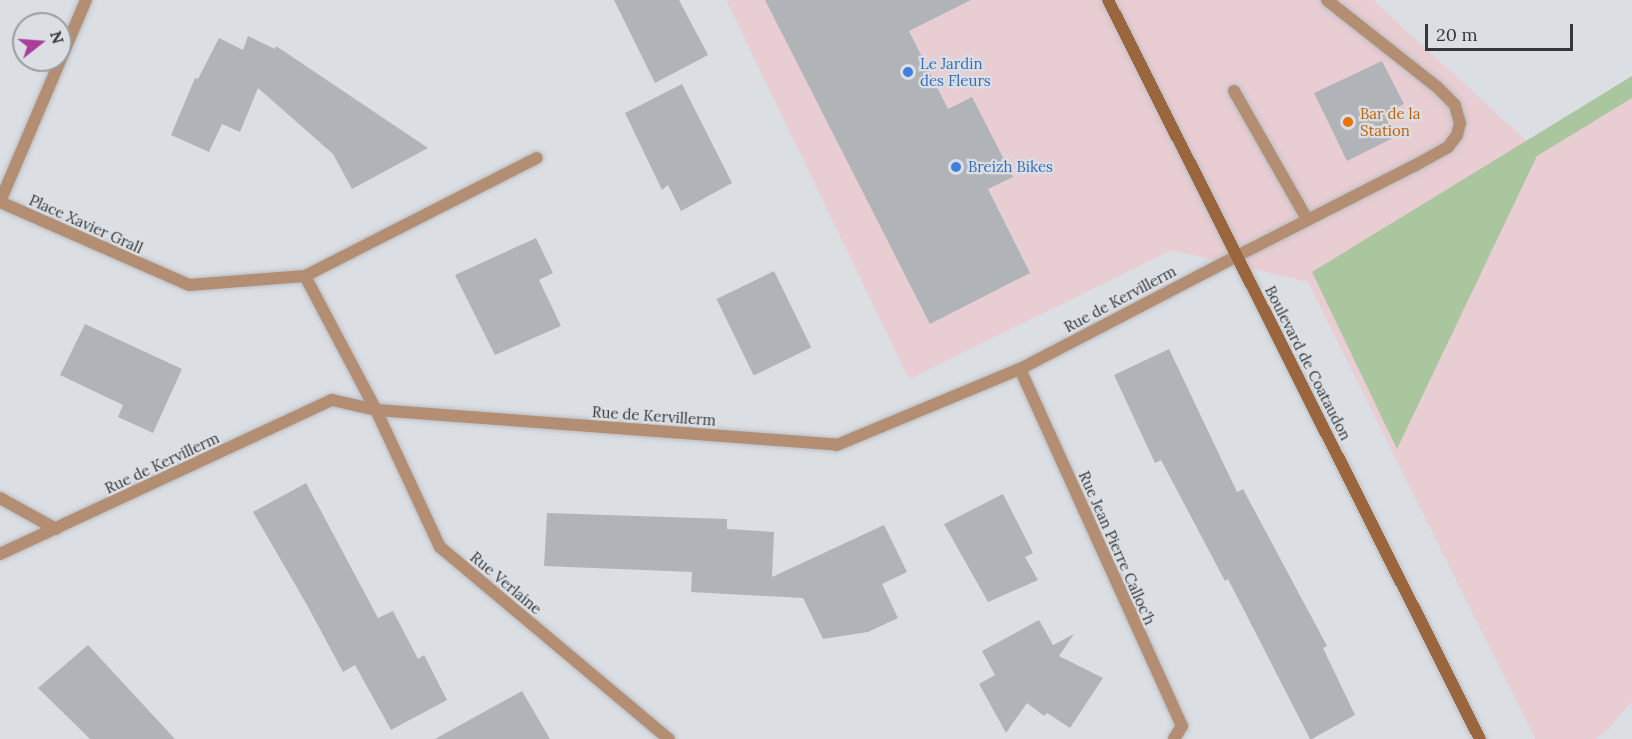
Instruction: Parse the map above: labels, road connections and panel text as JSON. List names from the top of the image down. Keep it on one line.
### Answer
{"streets":{"main road":["Boulevard de Coataudon"],"street":["Place Xavier Grall","Rue de Kervillerm","Rue Jean Pierre Calloc'h","Rue Verlaine"]},"crossings":[["Rue de Kervillerm","Boulevard de Coataudon"],["Rue de Kervillerm","Rue Jean Pierre Calloc'h"],["Rue de Kervillerm","Rue Verlaine"]],"places":["Le Jardin des Fleurs","Bar de la Station","Breizh Bikes"],"scale_bar":"20 m","north":"right"}
